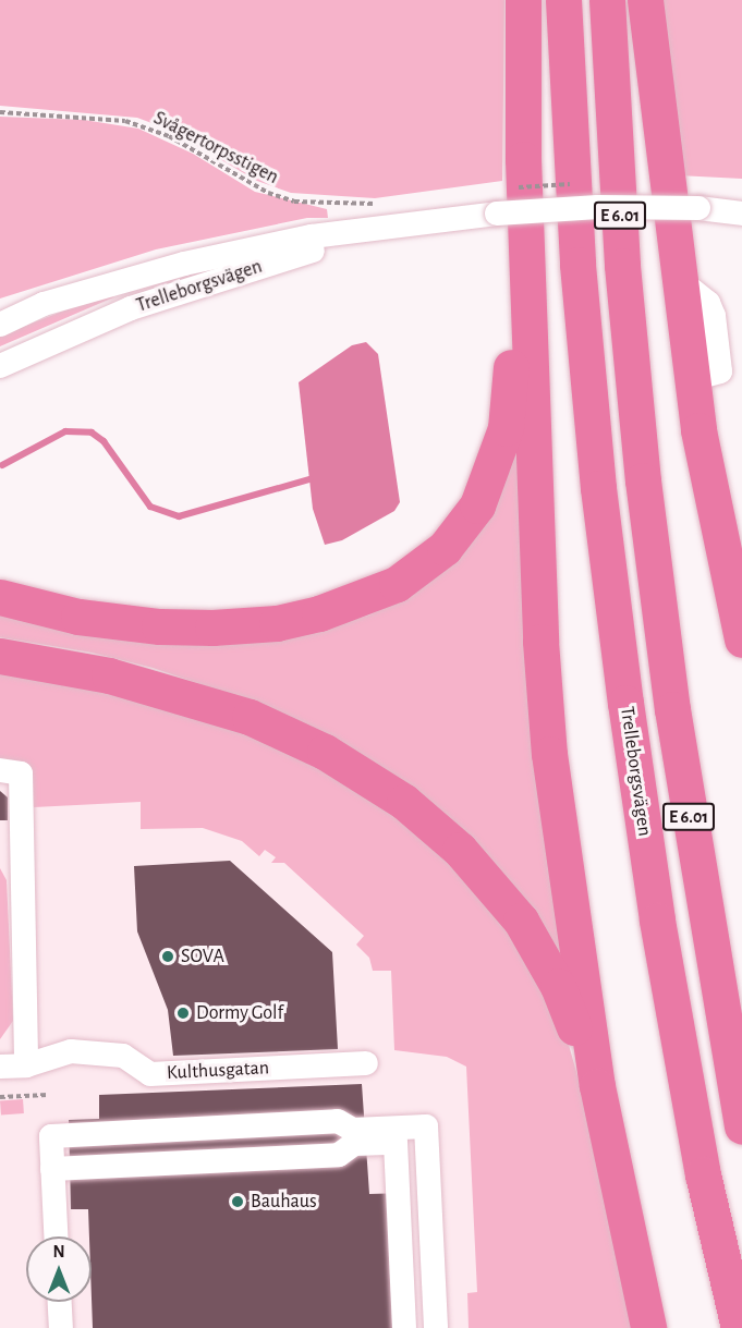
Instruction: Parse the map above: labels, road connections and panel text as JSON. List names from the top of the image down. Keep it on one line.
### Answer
{"streets":{"highway":["E 6.01","Trelleborgsvägen"],"street":["Kulthusgatan"],"path":["Svågertorpsstigen"]},"places":["SOVA","Dormy Golf","Bauhaus"],"north":"top"}
